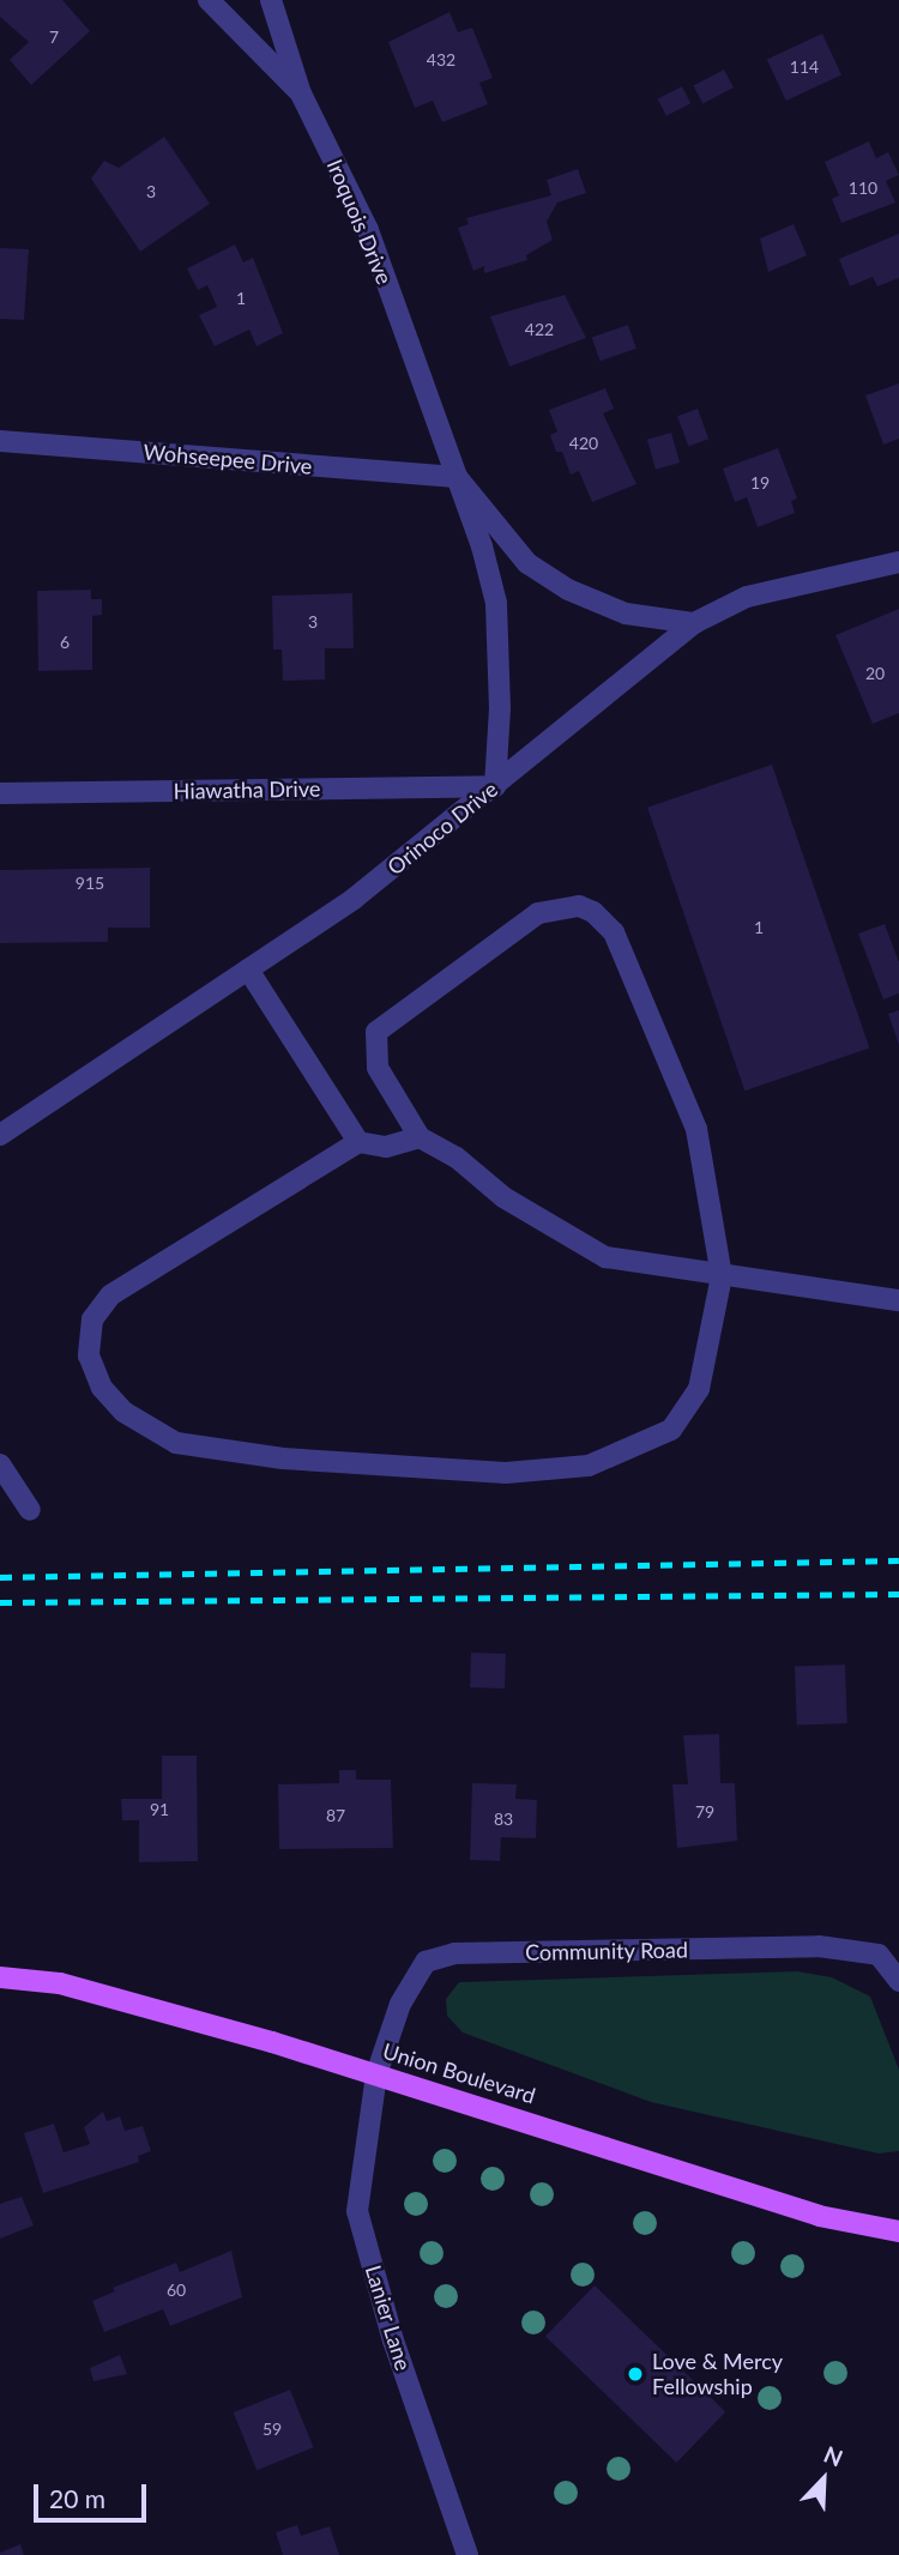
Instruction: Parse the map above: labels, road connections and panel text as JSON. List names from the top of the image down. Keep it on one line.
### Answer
{"streets":{"main road":["Union Boulevard"],"street":["Iroquois Drive","Wohseepee Drive","Hiawatha Drive","Orinoco Drive","Community Road","Lanier Lane"]},"crossings":[["Iroquois Drive","Wohseepee Drive"],["Iroquois Drive","Hiawatha Drive"],["Iroquois Drive","Orinoco Drive"],["Hiawatha Drive","Orinoco Drive"],["Community Road","Union Boulevard"],["Community Road","Lanier Lane"],["Union Boulevard","Lanier Lane"]],"places":["Love & Mercy Fellowship"],"house_numbers":["7","432","114","110","3","1","422","420","19","3","6","20","915","1","91","79","87","83","60","59"],"scale_bar":"20 m","north":"top right"}
